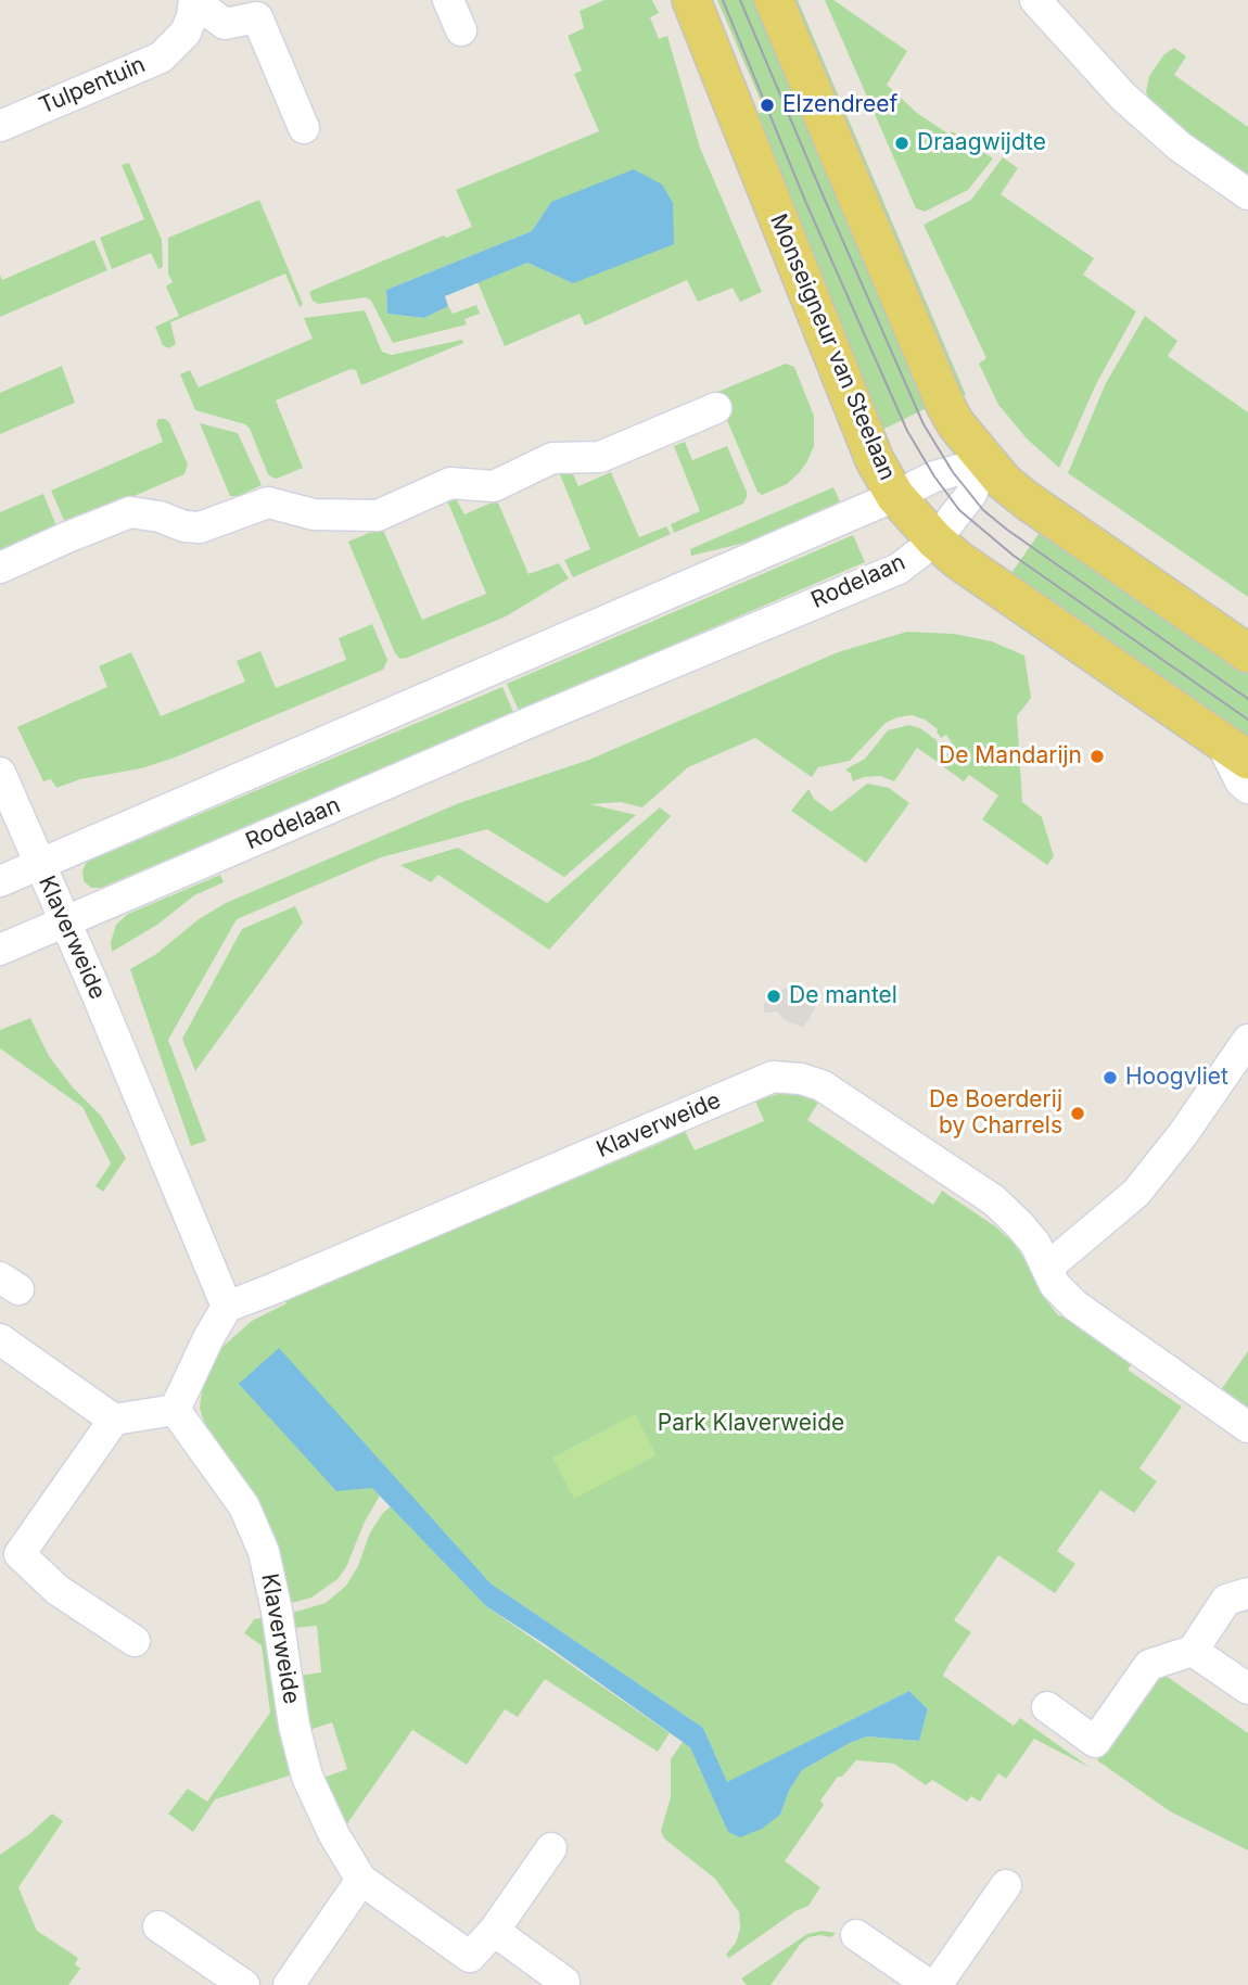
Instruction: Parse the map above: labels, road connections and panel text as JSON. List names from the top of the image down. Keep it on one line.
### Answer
{"streets":{"main road":["Monseigneur van Steelaan"],"street":["Tulpentuin","Rodelaan","Klaverweide"]},"crossings":[["Monseigneur van Steelaan","Rodelaan"],["Rodelaan","Klaverweide"]],"parks":["Park Klaverweide"],"places":["Elzendreef","Draagwijdte","De Mandarijn","De mantel","Hoogvliet","De Boerderij by Charrels"]}
